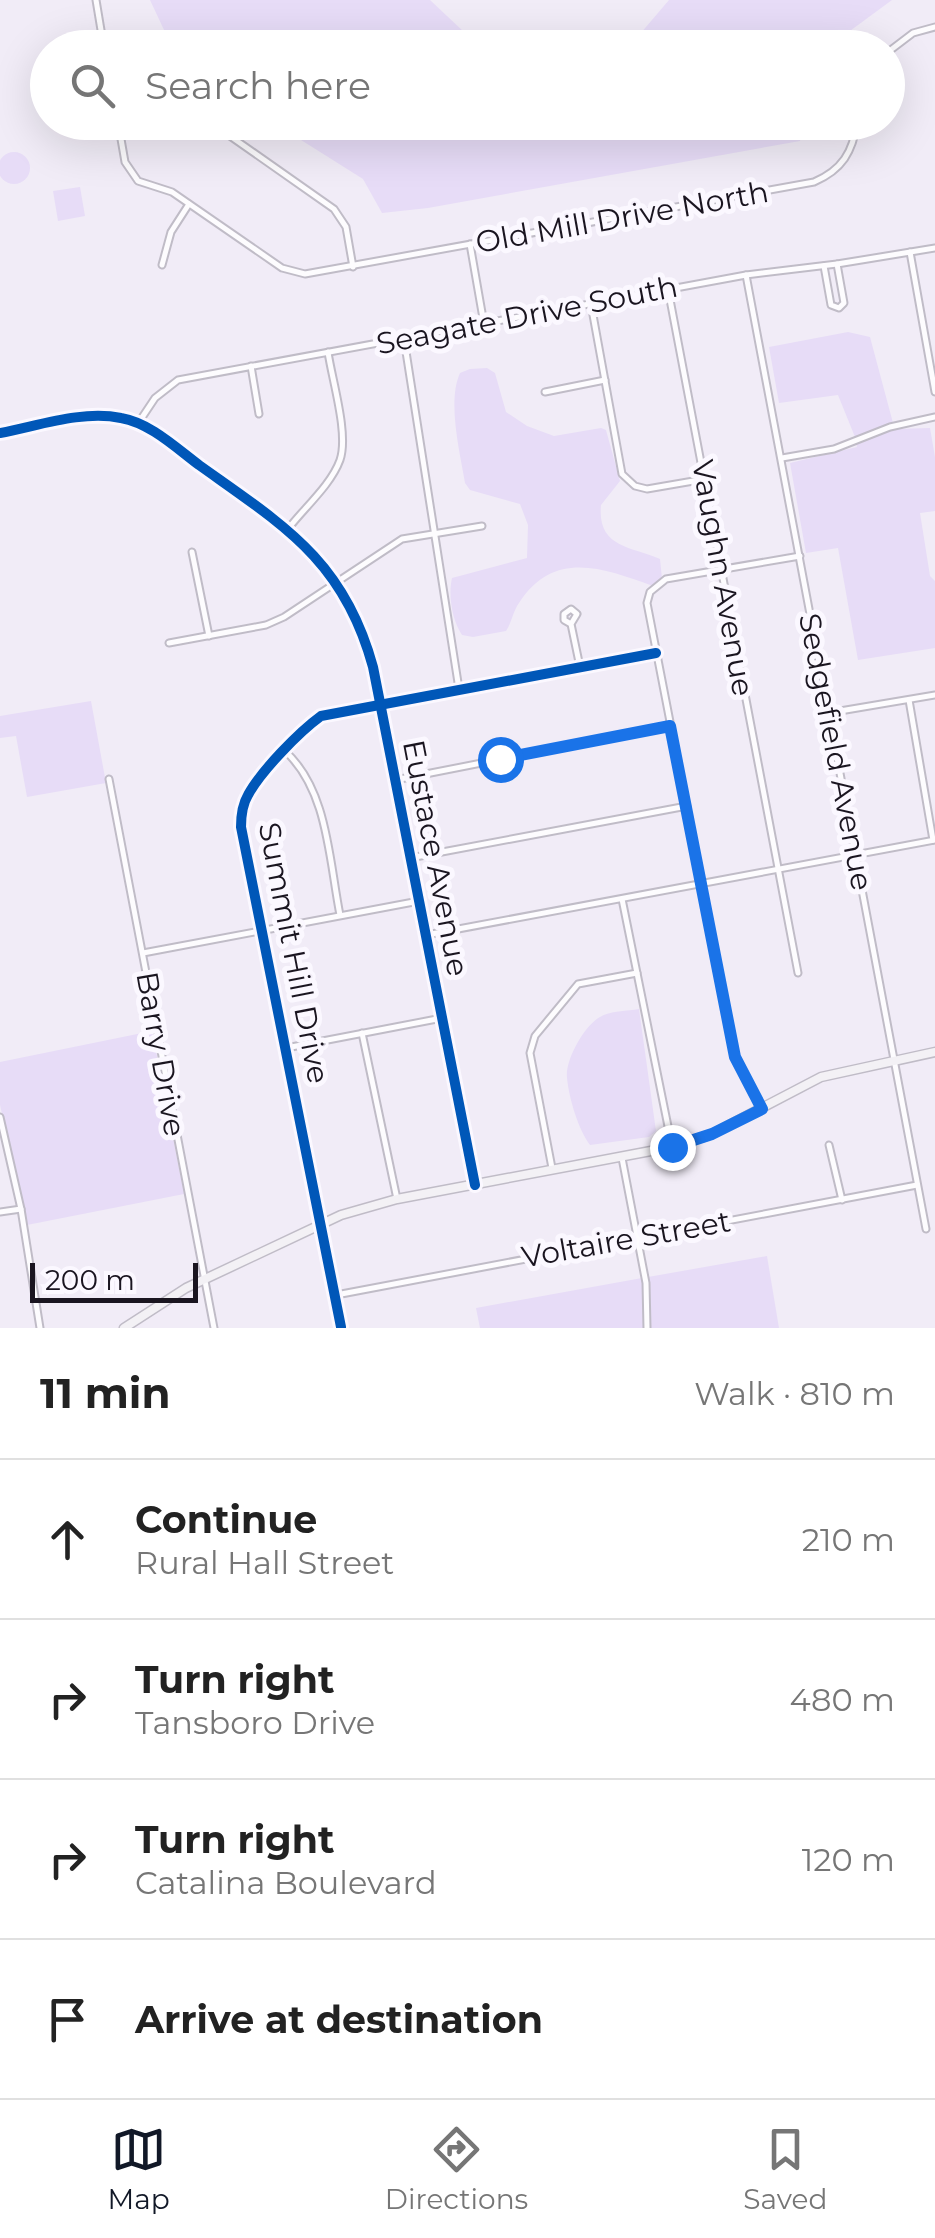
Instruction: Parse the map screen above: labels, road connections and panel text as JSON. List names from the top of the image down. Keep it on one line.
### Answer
{"streets":{"street":["Old Mill Drive North","Seagate Drive South","Vaughn Avenue","Sedgefield Avenue","Eustace Avenue","Summit Hill Drive","Barry Drive","Voltaire Street"]},"crossings":[["Seagate Drive South","Vaughn Avenue"],["Seagate Drive South","Sedgefield Avenue"],["Seagate Drive South","Eustace Avenue"],["Sedgefield Avenue","Voltaire Street"],["Eustace Avenue","Summit Hill Drive"],["Summit Hill Drive","Voltaire Street"]],"scale_bar":"200 m","page":{"search":"Search here","scale":"200 m","heading":["11 min","Walk · 810 m"],"list":[["Continue","Rural Hall Street","210 m"],["Turn right","Tansboro Drive","480 m"],["Turn right","Catalina Boulevard","120 m"],"Arrive at destination"],"nav":["Map","Directions","Saved"]}}
